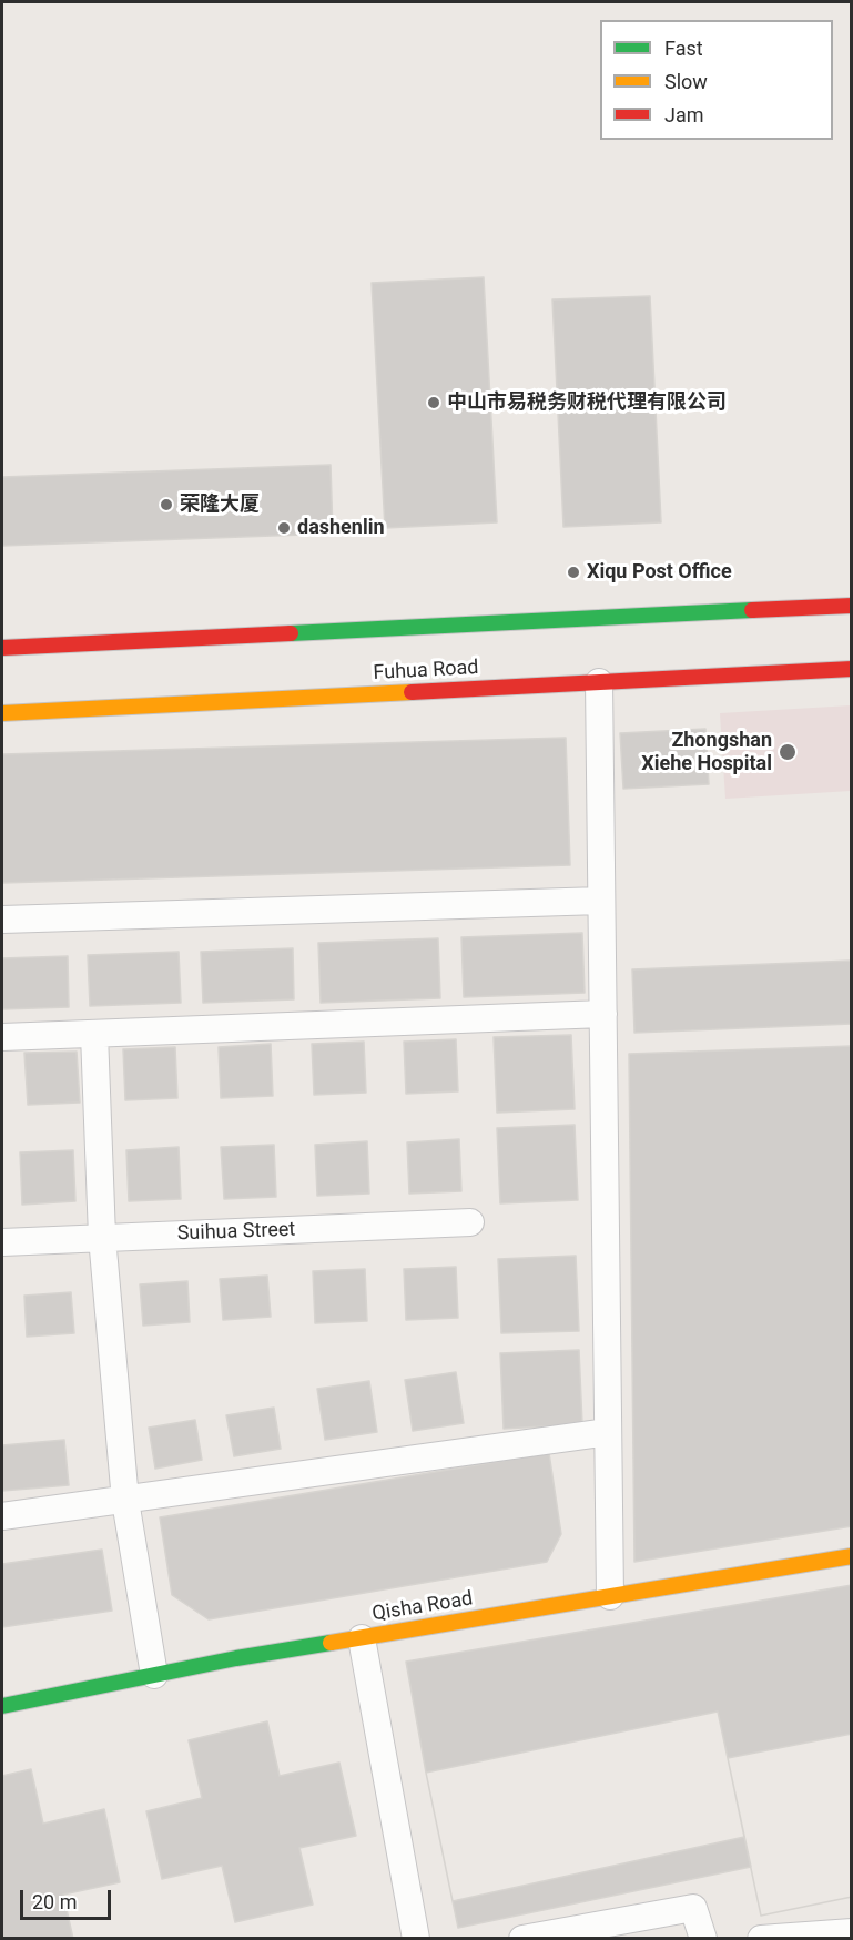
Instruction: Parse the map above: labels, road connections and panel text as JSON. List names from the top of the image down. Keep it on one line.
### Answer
{"streets":{"main road":["Fuhua Road","Qisha Road"],"street":["Suihua Street"]},"places":["中山市易税务财税代理有限公司","荣隆大厦","dashenlin","Xiqu Post Office","Zhongshan Xiehe Hospital"],"legend":["Fast","Slow","Jam"],"scale_bar":"20 m"}
